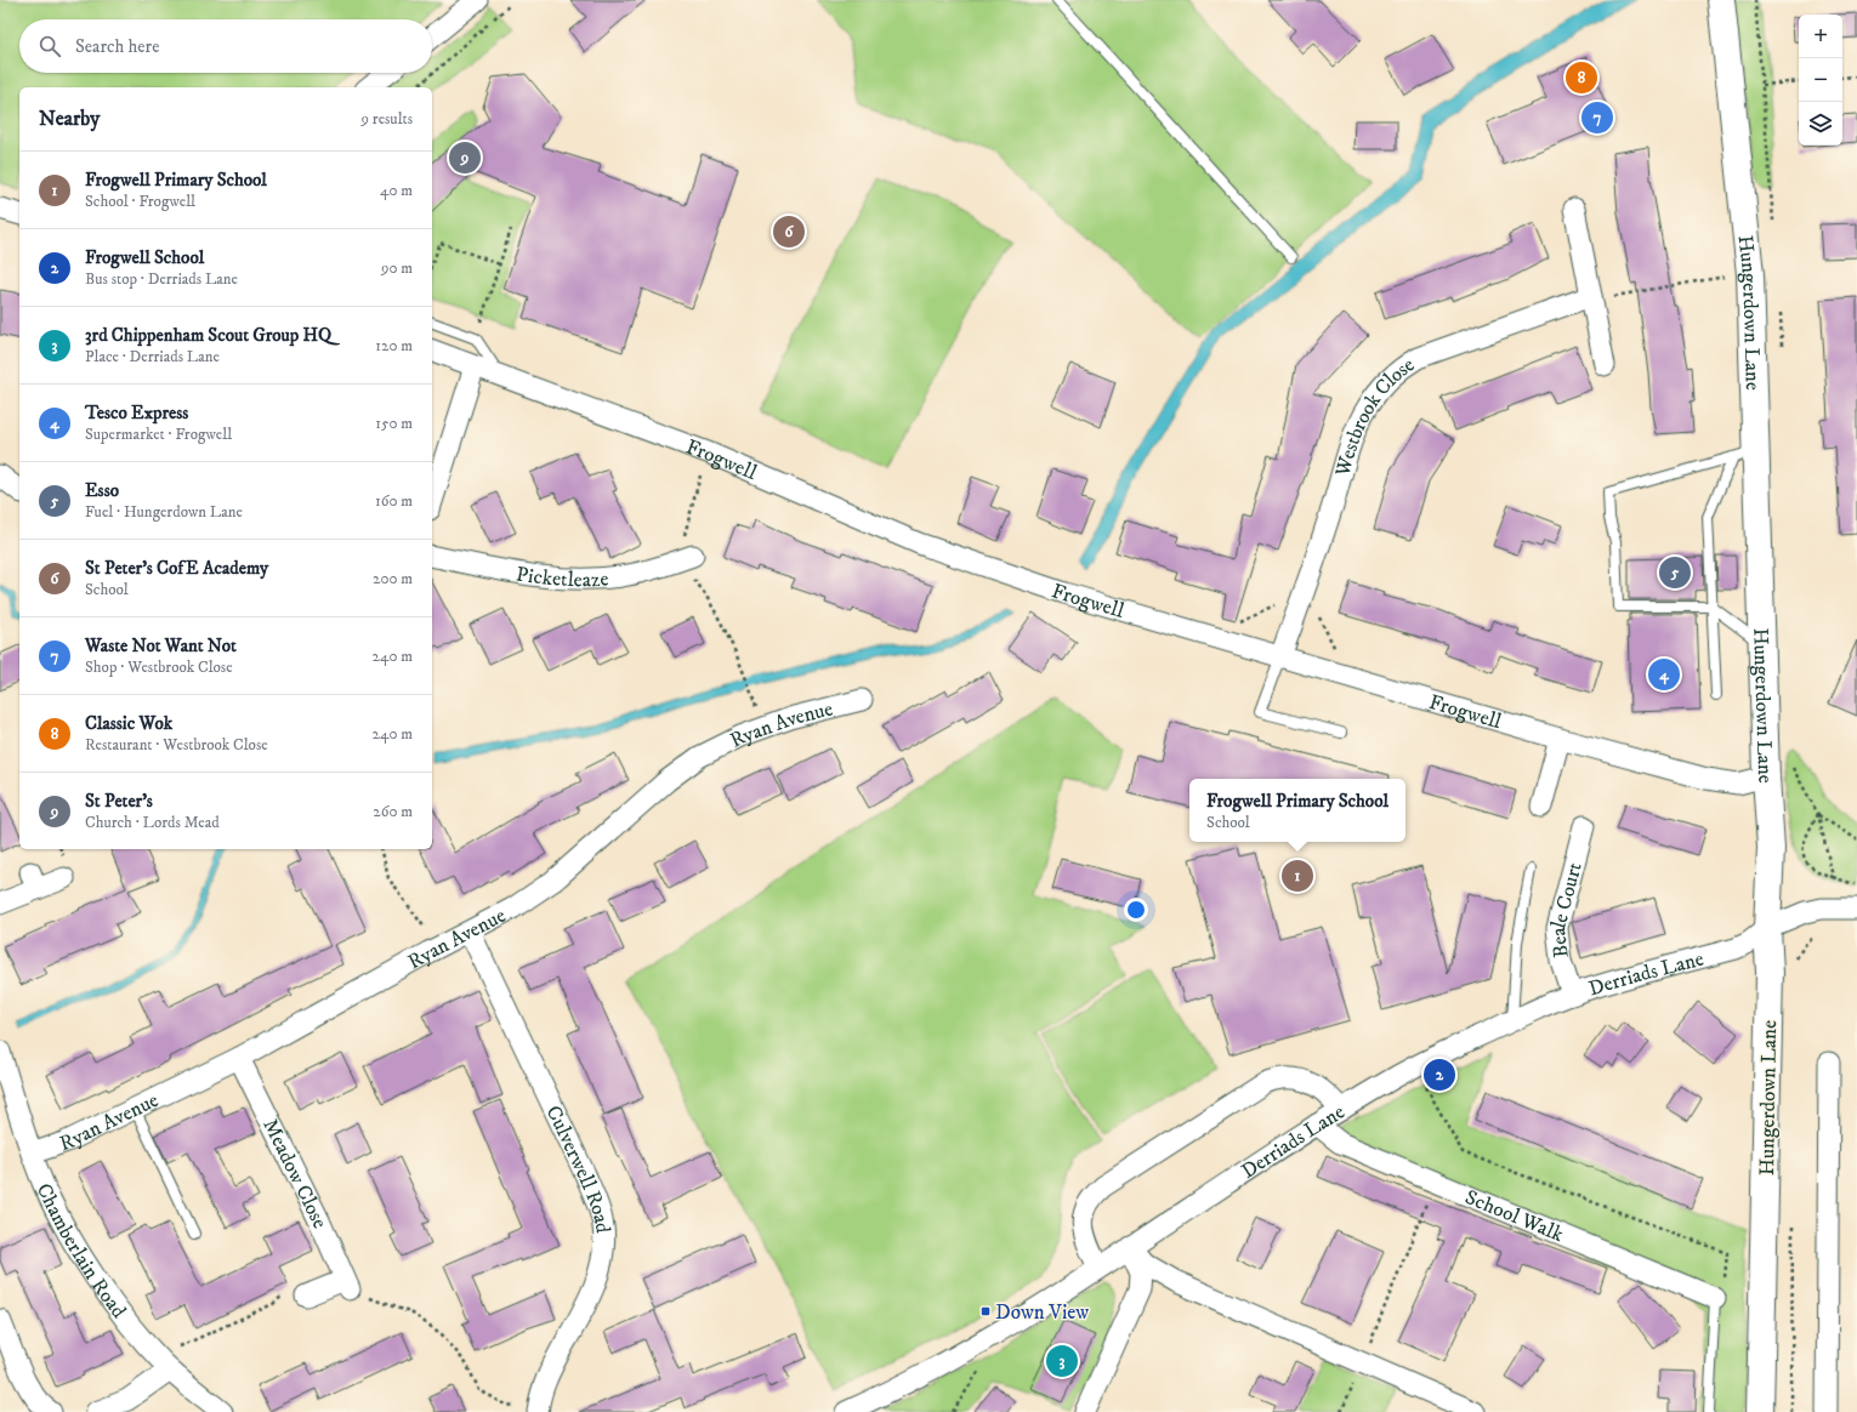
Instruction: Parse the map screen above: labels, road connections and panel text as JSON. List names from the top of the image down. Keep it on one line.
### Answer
{"streets":{"main road":["Hungerdown Lane"],"street":["Westbrook Close","Frogwell","Picketleaze","Ryan Avenue","Beale Court","Derriads Lane","Culverwell Road","Meadow Close","School Walk","Chamberlain Road"]},"crossings":[["Hungerdown Lane","Frogwell"],["Hungerdown Lane","Derriads Lane"],["Westbrook Close","Frogwell"],["Ryan Avenue","Culverwell Road"],["Ryan Avenue","Meadow Close"],["Ryan Avenue","Chamberlain Road"],["Beale Court","Derriads Lane"],["Derriads Lane","School Walk"]],"places":{"transit":["Down View"]},"page":{"map_buttons":["+","−"],"search":"Search here","pins":["8","7","9","6","5","4","1","2","3"],"heading":["Nearby","9 results"],"list":[{"mark":"1","name":"Frogwell Primary School","note":"School · Frogwell","value":"40 m"},{"mark":"2","name":"Frogwell School","note":"Bus stop · Derriads Lane","value":"90 m"},{"mark":"3","name":"3rd Chippenham Scout Group HQ","note":"Place · Derriads Lane","value":"120 m"},{"mark":"4","name":"Tesco Express","note":"Supermarket · Frogwell","value":"150 m"},{"mark":"5","name":"Esso","note":"Fuel · Hungerdown Lane","value":"160 m"},{"mark":"6","name":"St Peter's CofE Academy","note":"School","value":"200 m"},{"mark":"7","name":"Waste Not Want Not","note":"Shop · Westbrook Close","value":"240 m"},{"mark":"8","name":"Classic Wok","note":"Restaurant · Westbrook Close","value":"240 m"},{"mark":"9","name":"St Peter's","note":"Church · Lords Mead","value":"260 m"}],"popup":["Frogwell Primary School","School"]}}
